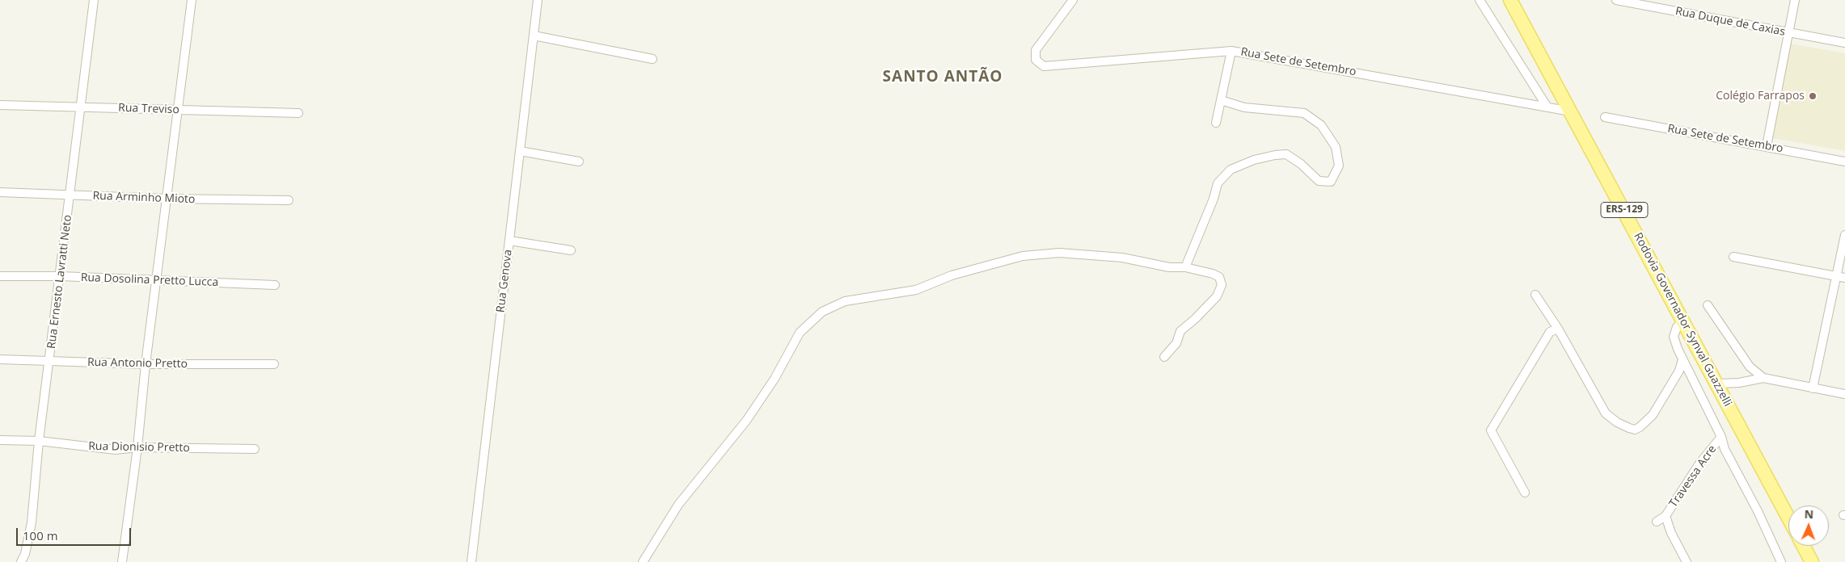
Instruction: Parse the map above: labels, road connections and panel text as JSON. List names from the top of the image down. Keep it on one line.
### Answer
{"streets":{"main road":["ERS-129","Rodovia Governador Synval Guazzelli"],"street":["Rua Duque de Caxias","Rua Sete de Setembro","Rua Treviso","Rua Arminho Mioto","Rua Dosolina Pretto Lucca","Rua Genova","Rua Ernesto Lavratti Neto","Rua Antonio Pretto","Rua Dionisio Pretto","Travessa Acre"]},"crossings":[["Rua Sete de Setembro","Rodovia Governador Synval Guazzelli"],["Rua Treviso","Rua Ernesto Lavratti Neto"],["Rua Arminho Mioto","Rua Ernesto Lavratti Neto"],["Rua Dosolina Pretto Lucca","Rua Ernesto Lavratti Neto"],["Rua Ernesto Lavratti Neto","Rua Antonio Pretto"],["Rua Ernesto Lavratti Neto","Rua Dionisio Pretto"]],"districts":["SANTO ANTÃO"],"places":["Colégio Farrapos"],"scale_bar":"100 m","north":"top"}
